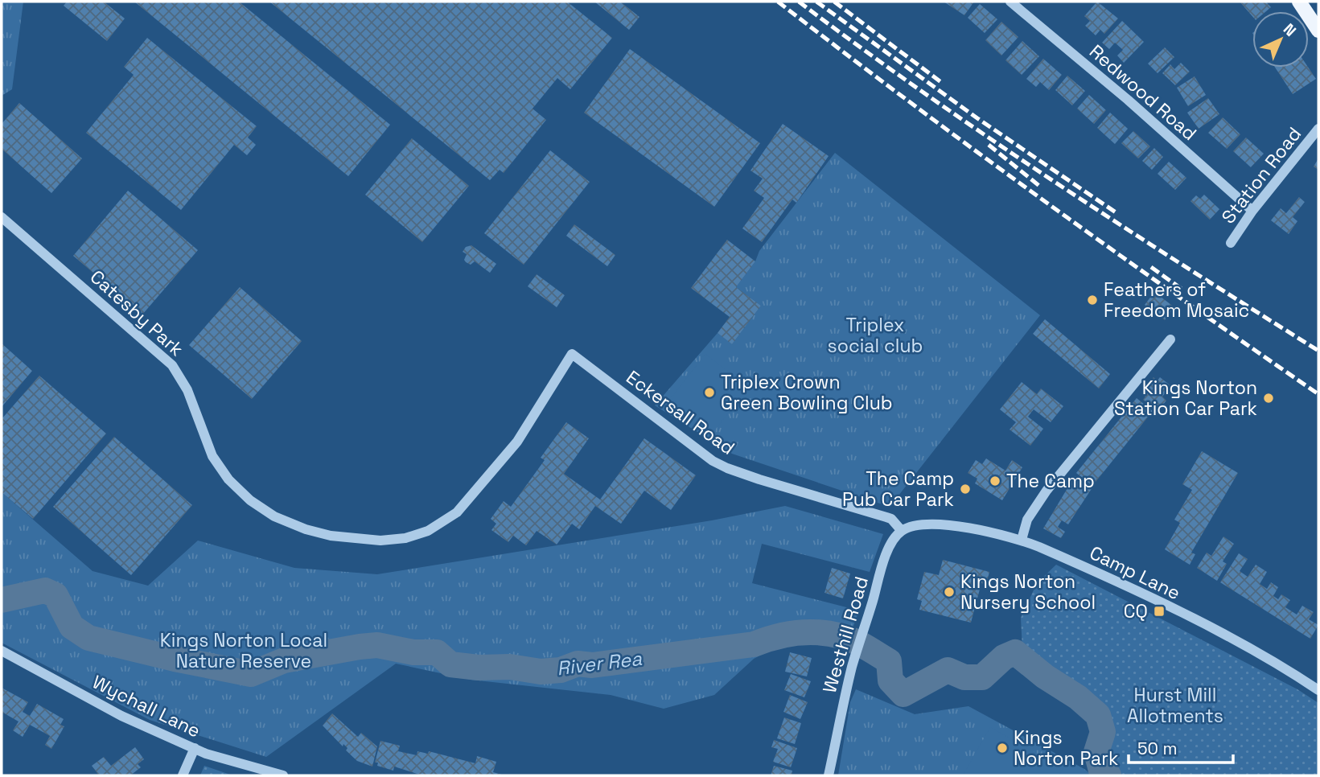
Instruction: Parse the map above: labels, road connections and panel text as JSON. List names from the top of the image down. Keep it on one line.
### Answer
{"streets":{"street":["Redwood Road","Station Road","Catesby Park","Eckersall Road","Camp Lane","Westhill Road","Wychall Lane"]},"crossings":[["Redwood Road","Station Road"],["Catesby Park","Eckersall Road"],["Eckersall Road","Camp Lane"],["Eckersall Road","Westhill Road"],["Camp Lane","Westhill Road"]],"water":["River Rea"],"parks":["Triplex social club","Kings Norton Local Nature Reserve","Hurst Mill Allotments"],"places":{"other":["Feathers of Freedom Mosaic","Triplex Crown Green Bowling Club","Kings Norton Station Car Park","The Camp","The Camp Pub Car Park","Kings Norton Nursery School","Kings Norton Park"],"transit":["CQ"]},"scale_bar":"50 m","north":"top right"}
